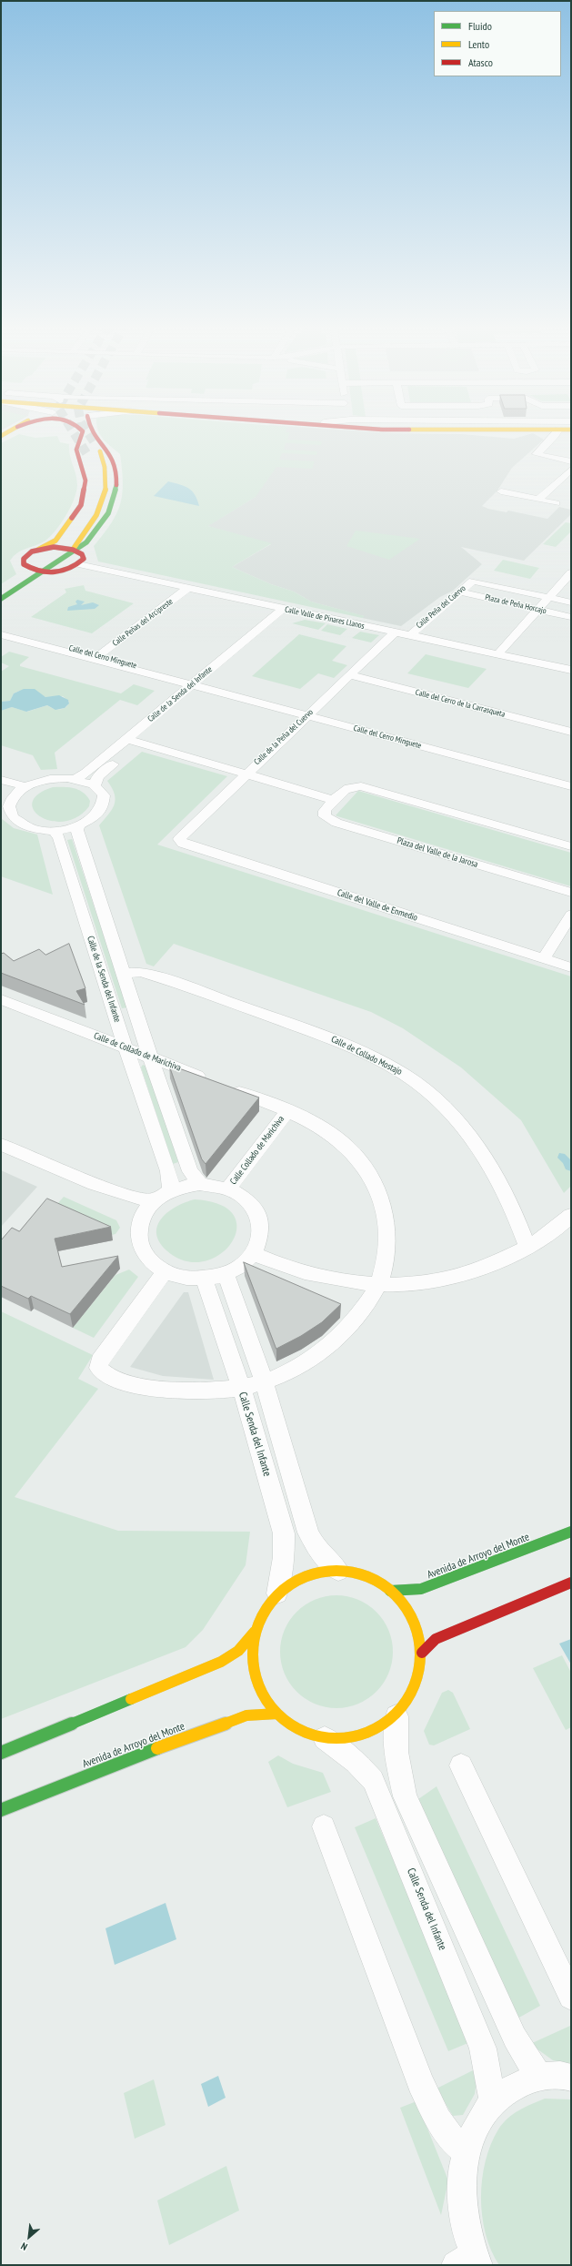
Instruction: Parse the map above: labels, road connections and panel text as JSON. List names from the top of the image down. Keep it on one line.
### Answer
{"streets":{"main road":["Avenida de Arroyo del Monte"],"street":["Plaza de Peña Horcajo","Calle Peña del Cuervo","Calle Valle de Pinares Llanos","Calle Peñas del Arcipreste","Calle del Cerro Minguete","Calle de la Senda del Infante","Calle del Cerro de la Carrasqueta","Calle de la Peña del Cuervo","Plaza del Valle de la Jarosa","Calle del Valle de Enmedio","Calle de Collado de Marichiva","Calle de Collado Mostajo","Calle Collado de Marichiva","Calle Senda del Infante"]},"crossings":[["Plaza de Peña Horcajo","Calle Peña del Cuervo"],["Calle Peña del Cuervo","Calle Valle de Pinares Llanos"],["Calle Valle de Pinares Llanos","Calle Peñas del Arcipreste"],["Calle Valle de Pinares Llanos","Calle de la Senda del Infante"],["Calle Valle de Pinares Llanos","Calle de la Peña del Cuervo"],["Calle Peñas del Arcipreste","Calle del Cerro Minguete"],["Calle del Cerro Minguete","Calle de la Senda del Infante"],["Calle del Cerro Minguete","Calle de la Peña del Cuervo"],["Calle de la Senda del Infante","Calle de Collado de Marichiva"],["Calle de la Senda del Infante","Calle Collado de Marichiva"],["Calle de la Senda del Infante","Calle Senda del Infante"],["Calle del Cerro de la Carrasqueta","Calle de la Peña del Cuervo"],["Calle de la Peña del Cuervo","Calle del Valle de Enmedio"],["Calle de Collado de Marichiva","Calle Collado de Marichiva"],["Calle de Collado de Marichiva","Calle Senda del Infante"],["Calle Collado de Marichiva","Calle Senda del Infante"]],"legend":["Fluido","Lento","Atasco"],"north":"bottom left"}
